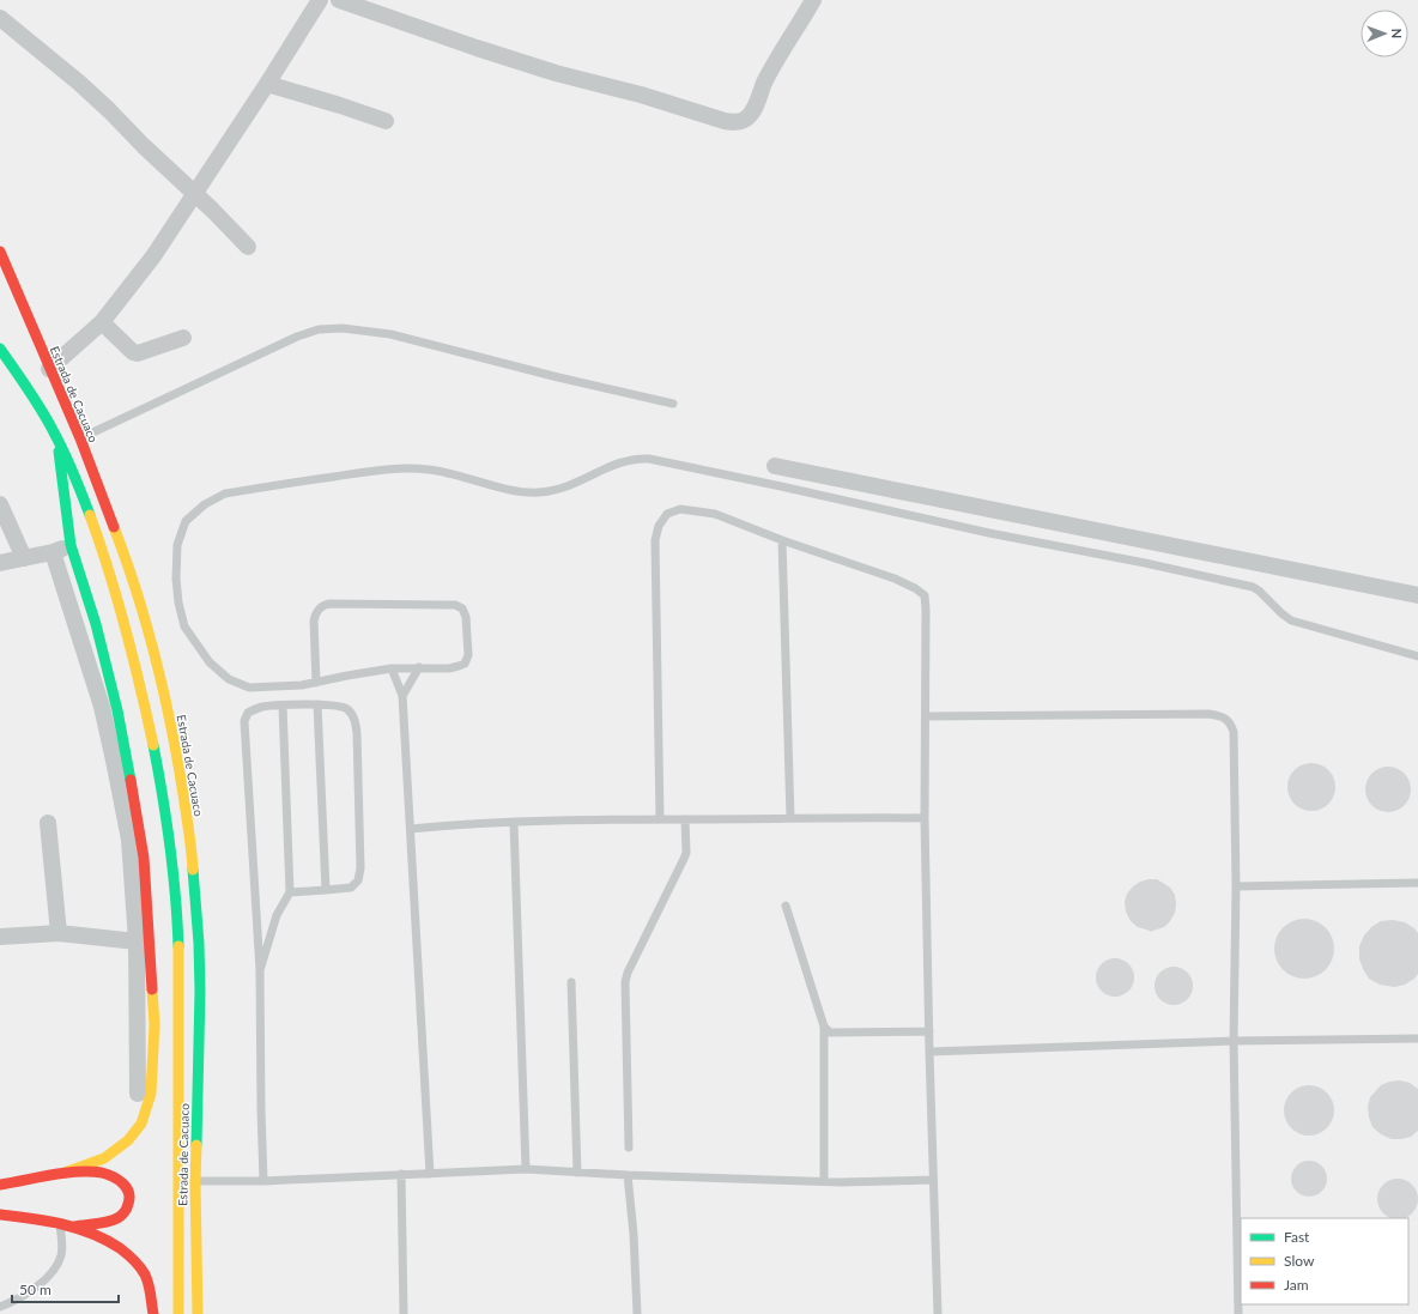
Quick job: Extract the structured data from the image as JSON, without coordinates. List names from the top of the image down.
{
  "streets": {
    "main road": ["Estrada de Cacuaco"]
  },
  "legend": ["Fast", "Slow", "Jam"],
  "scale_bar": "50 m",
  "north": "right"
}
